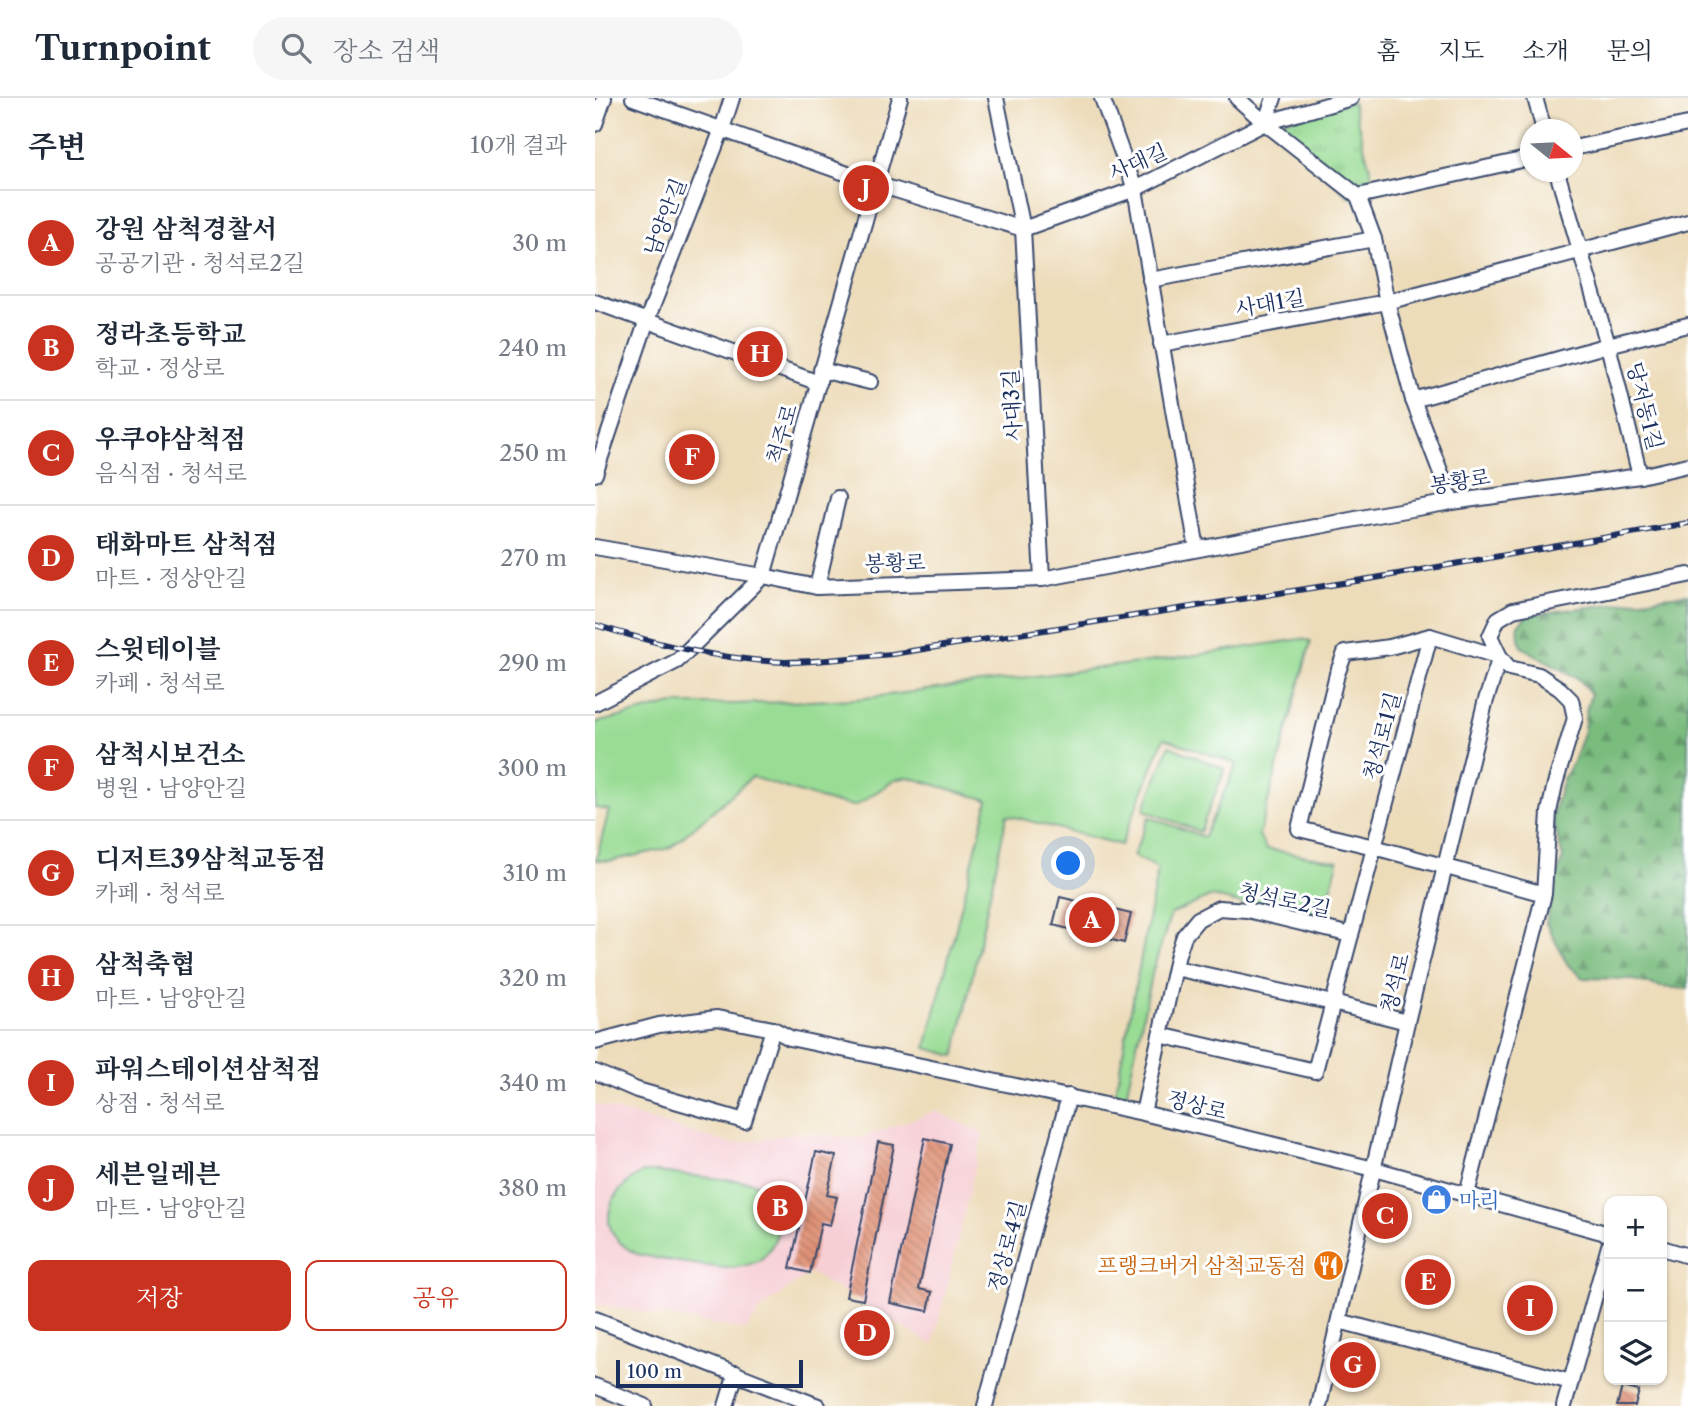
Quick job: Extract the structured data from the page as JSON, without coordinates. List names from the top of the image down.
{
  "streets": {
    "street": [
      "사대길",
      "남양안길",
      "사대1길",
      "사대3길",
      "당저동1길",
      "척주로",
      "봉황로",
      "청석로1길",
      "청석로2길",
      "청석로",
      "정상로",
      "정상로4길"
    ]
  },
  "crossings": [
    ["사대길", "사대3길"],
    ["사대1길", "당저동1길"],
    ["사대3길", "봉황로"],
    ["당저동1길", "봉황로"],
    ["척주로", "봉황로"],
    ["청석로1길", "청석로2길"],
    ["청석로2길", "정상로"],
    ["청석로", "정상로"],
    ["정상로", "정상로4길"]
  ],
  "places": {
    "shop": ["마리"],
    "restaurant": ["프랭크버거 삼척교동점"]
  },
  "scale_bar": "100 m",
  "north": "right",
  "page": {
    "header": "Turnpoint",
    "search": "장소 검색",
    "nav": [
      "홈",
      "지도",
      "소개",
      "문의"
    ],
    "heading": ["주변", "10개 결과"],
    "pins": [
      "J",
      "H",
      "F",
      "A",
      "B",
      "C",
      "E",
      "I",
      "D",
      "G"
    ],
    "list": [
      {
        "mark": "A",
        "name": "강원 삼척경찰서",
        "note": "공공기관 · 청석로2길",
        "value": "30 m"
      },
      {
        "mark": "B",
        "name": "정라초등학교",
        "note": "학교 · 정상로",
        "value": "240 m"
      },
      {
        "mark": "C",
        "name": "우쿠야삼척점",
        "note": "음식점 · 청석로",
        "value": "250 m"
      },
      {
        "mark": "D",
        "name": "태화마트 삼척점",
        "note": "마트 · 정상안길",
        "value": "270 m"
      },
      {
        "mark": "E",
        "name": "스윗테이블",
        "note": "카페 · 청석로",
        "value": "290 m"
      },
      {
        "mark": "F",
        "name": "삼척시보건소",
        "note": "병원 · 남양안길",
        "value": "300 m"
      },
      {
        "mark": "G",
        "name": "디저트39삼척교동점",
        "note": "카페 · 청석로",
        "value": "310 m"
      },
      {
        "mark": "H",
        "name": "삼척축협",
        "note": "마트 · 남양안길",
        "value": "320 m"
      },
      {
        "mark": "I",
        "name": "파워스테이션삼척점",
        "note": "상점 · 청석로",
        "value": "340 m"
      },
      {
        "mark": "J",
        "name": "세븐일레븐",
        "note": "마트 · 남양안길",
        "value": "380 m"
      }
    ],
    "map_buttons": ["+", "−"],
    "buttons": ["저장", "공유"],
    "scale": "100 m"
  }
}
